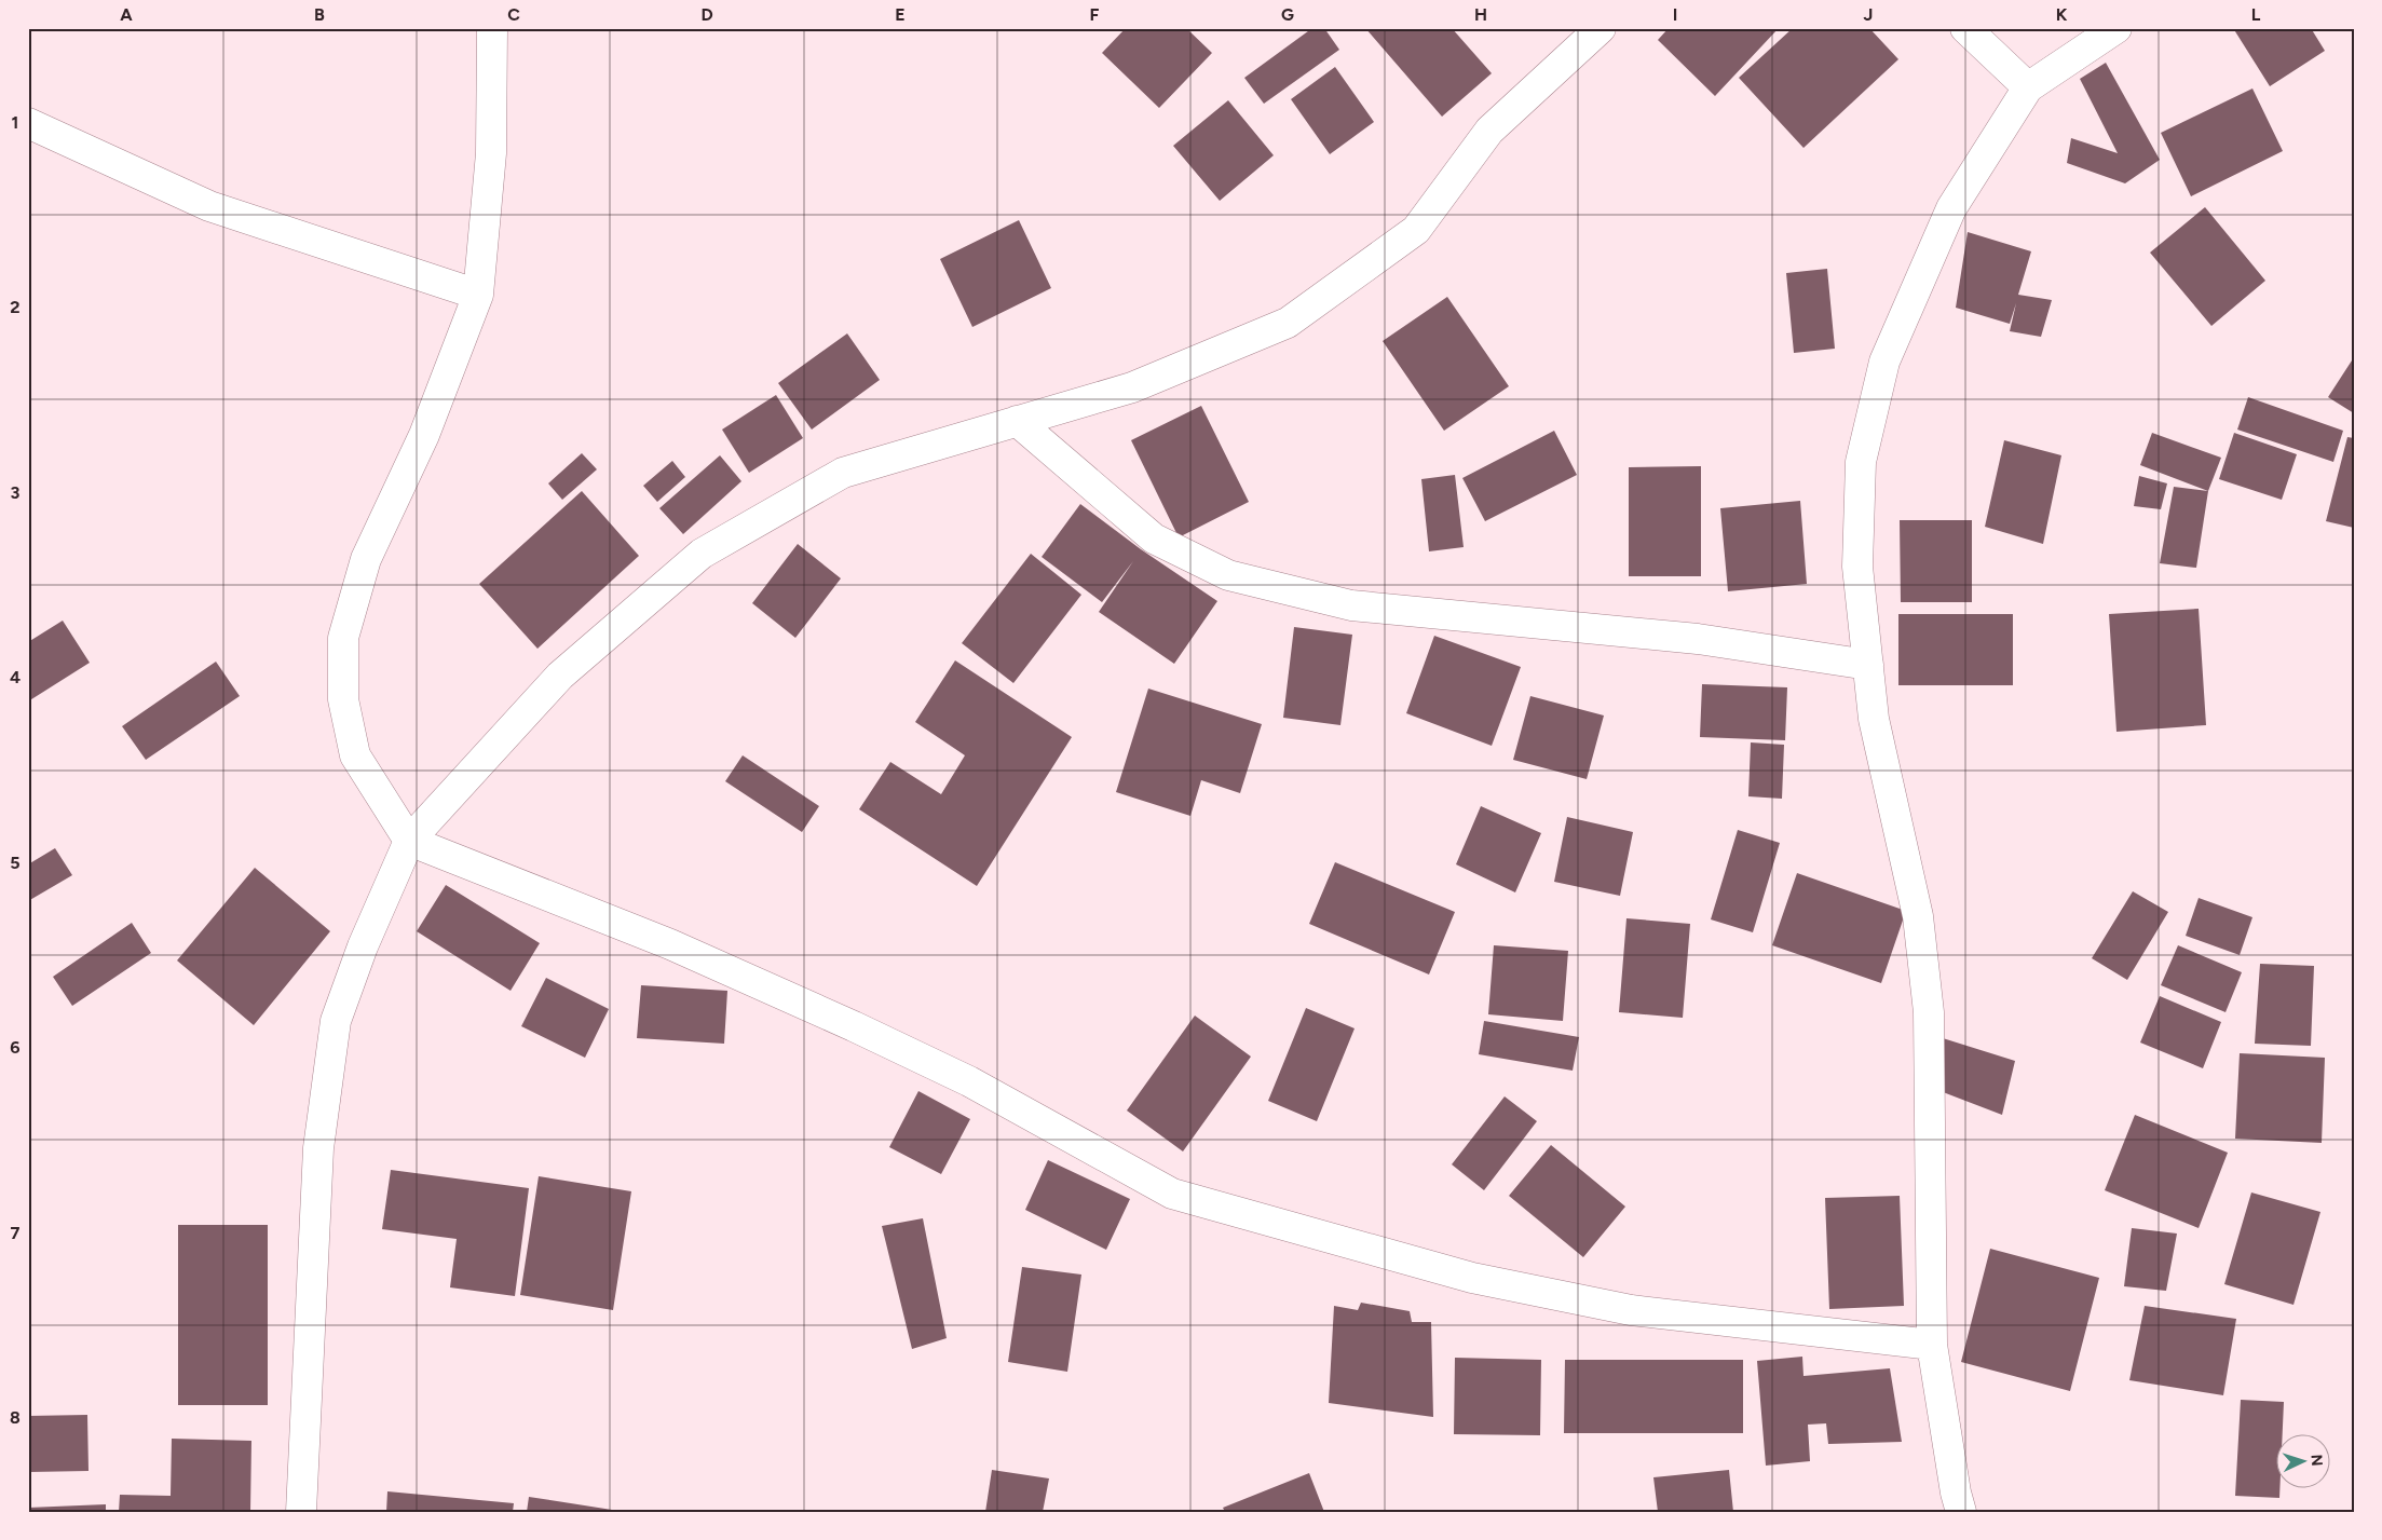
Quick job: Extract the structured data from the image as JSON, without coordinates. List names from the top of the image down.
{
  "north": "right",
  "grid": {
    "columns": [
      "A",
      "B",
      "C",
      "D",
      "E",
      "F",
      "G",
      "H",
      "I",
      "J",
      "K",
      "L"
    ],
    "rows": [
      "1",
      "2",
      "3",
      "4",
      "5",
      "6",
      "7",
      "8"
    ]
  }
}
